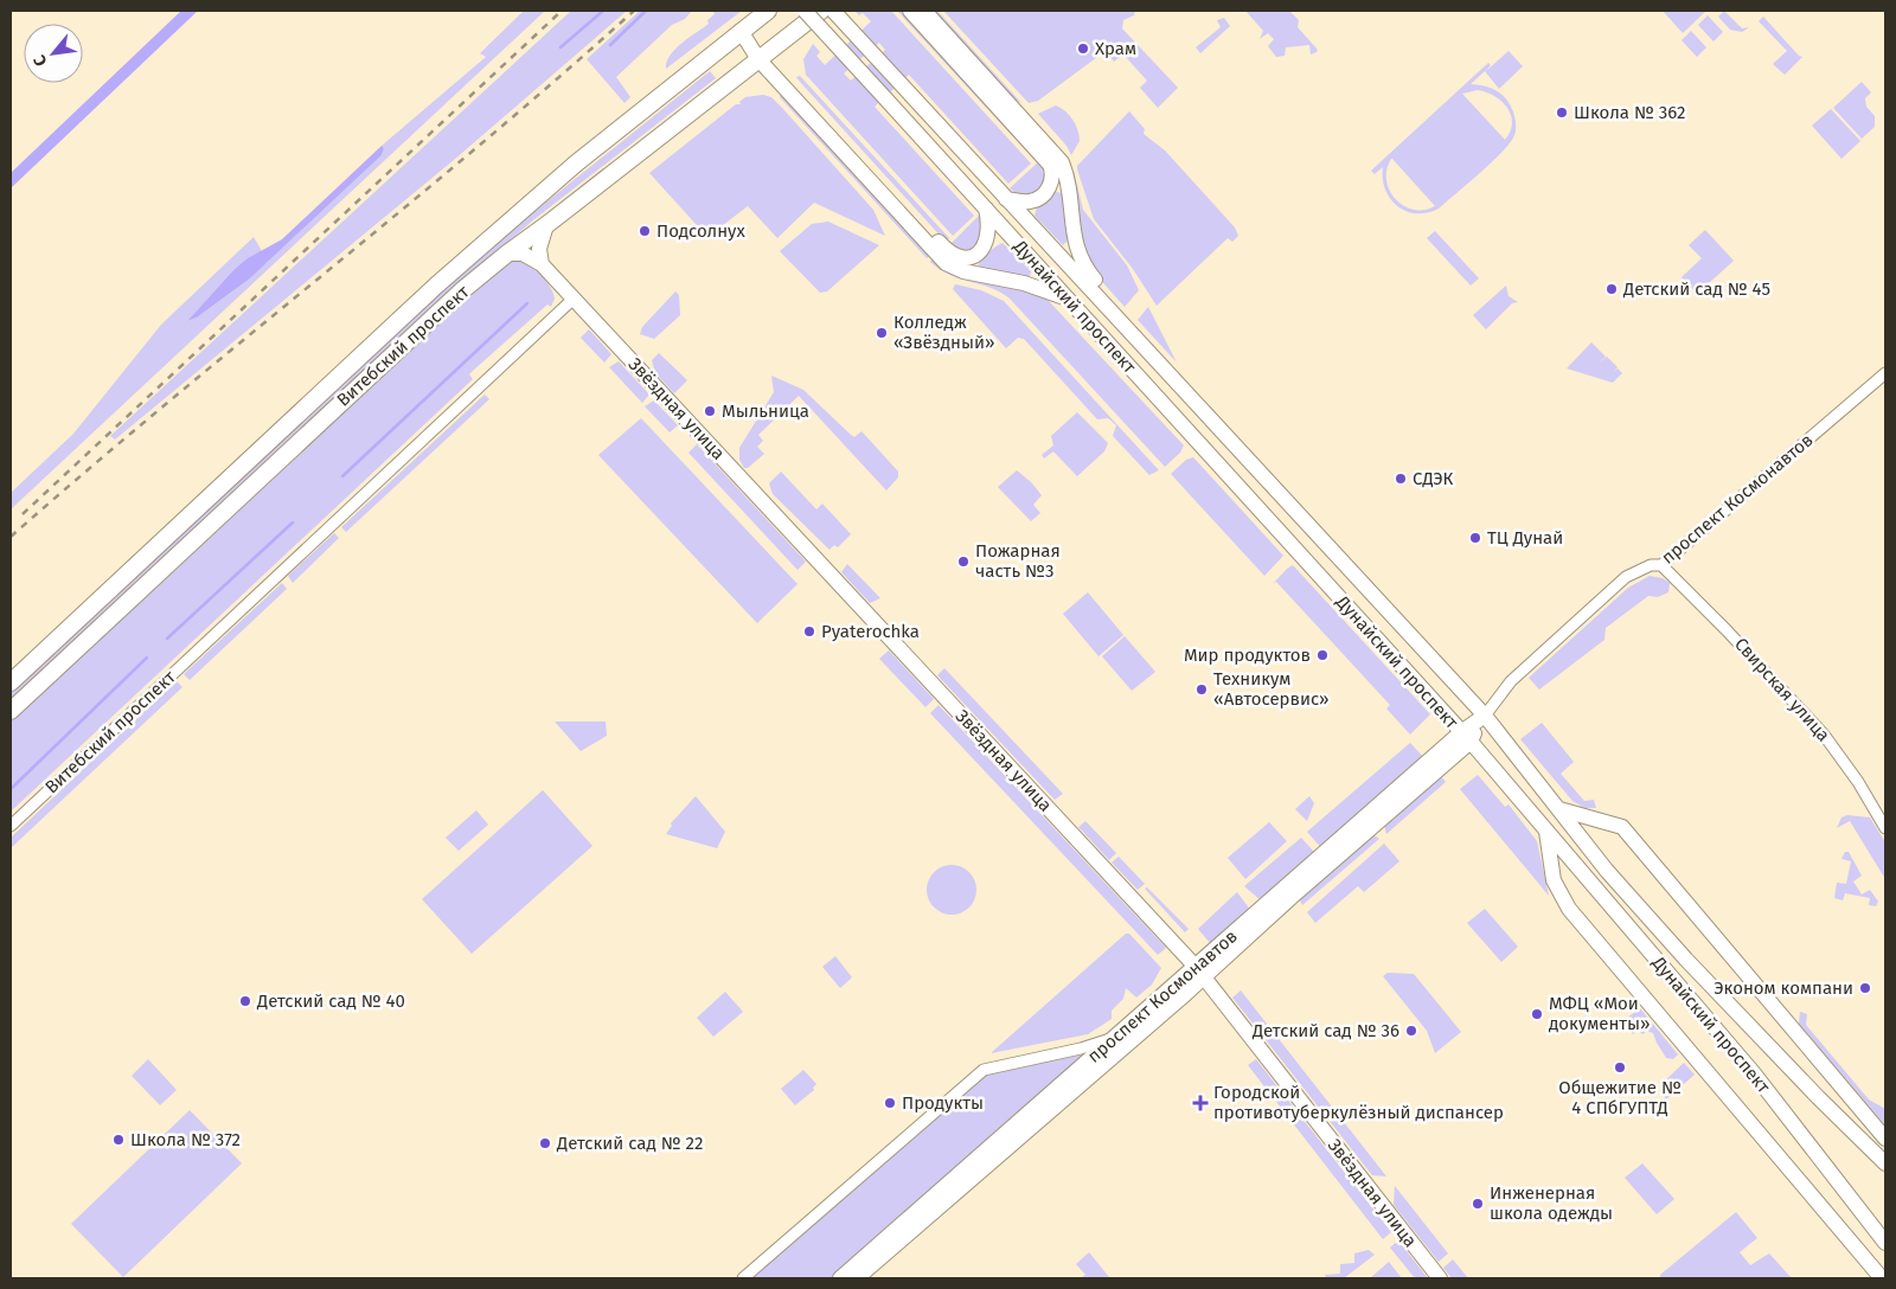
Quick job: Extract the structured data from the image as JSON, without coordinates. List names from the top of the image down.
{
  "streets": {
    "main road": [
      "Дунайский проспект",
      "Витебский проспект",
      "Звёздная улица",
      "проспект Космонавтов"
    ],
    "street": ["Свирская улица"]
  },
  "crossings": [
    ["Дунайский проспект", "проспект Космонавтов"],
    ["Витебский проспект", "Звёздная улица"],
    ["Звёздная улица", "проспект Космонавтов"],
    ["проспект Космонавтов", "Свирская улица"]
  ],
  "places": {
    "other": [
      "Храм",
      "Школа № 362",
      "Подсолнух",
      "Детский сад № 45",
      "Колледж «Звёздный»",
      "Мыльница",
      "СДЭК",
      "ТЦ Дунай",
      "Пожарная часть №3",
      "Pyaterochka",
      "Мир продуктов",
      "Техникум «Автосервис»",
      "Эконом компани",
      "Детский сад № 40",
      "МФЦ «Мои документы»",
      "Детский сад № 36",
      "Общежитие № 4 СПбГУПТД",
      "Продукты",
      "Школа № 372",
      "Детский сад № 22",
      "Инженерная школа одежды"
    ],
    "health": ["Городской противотуберкулёзный диспансер"]
  },
  "north": "bottom left"
}
